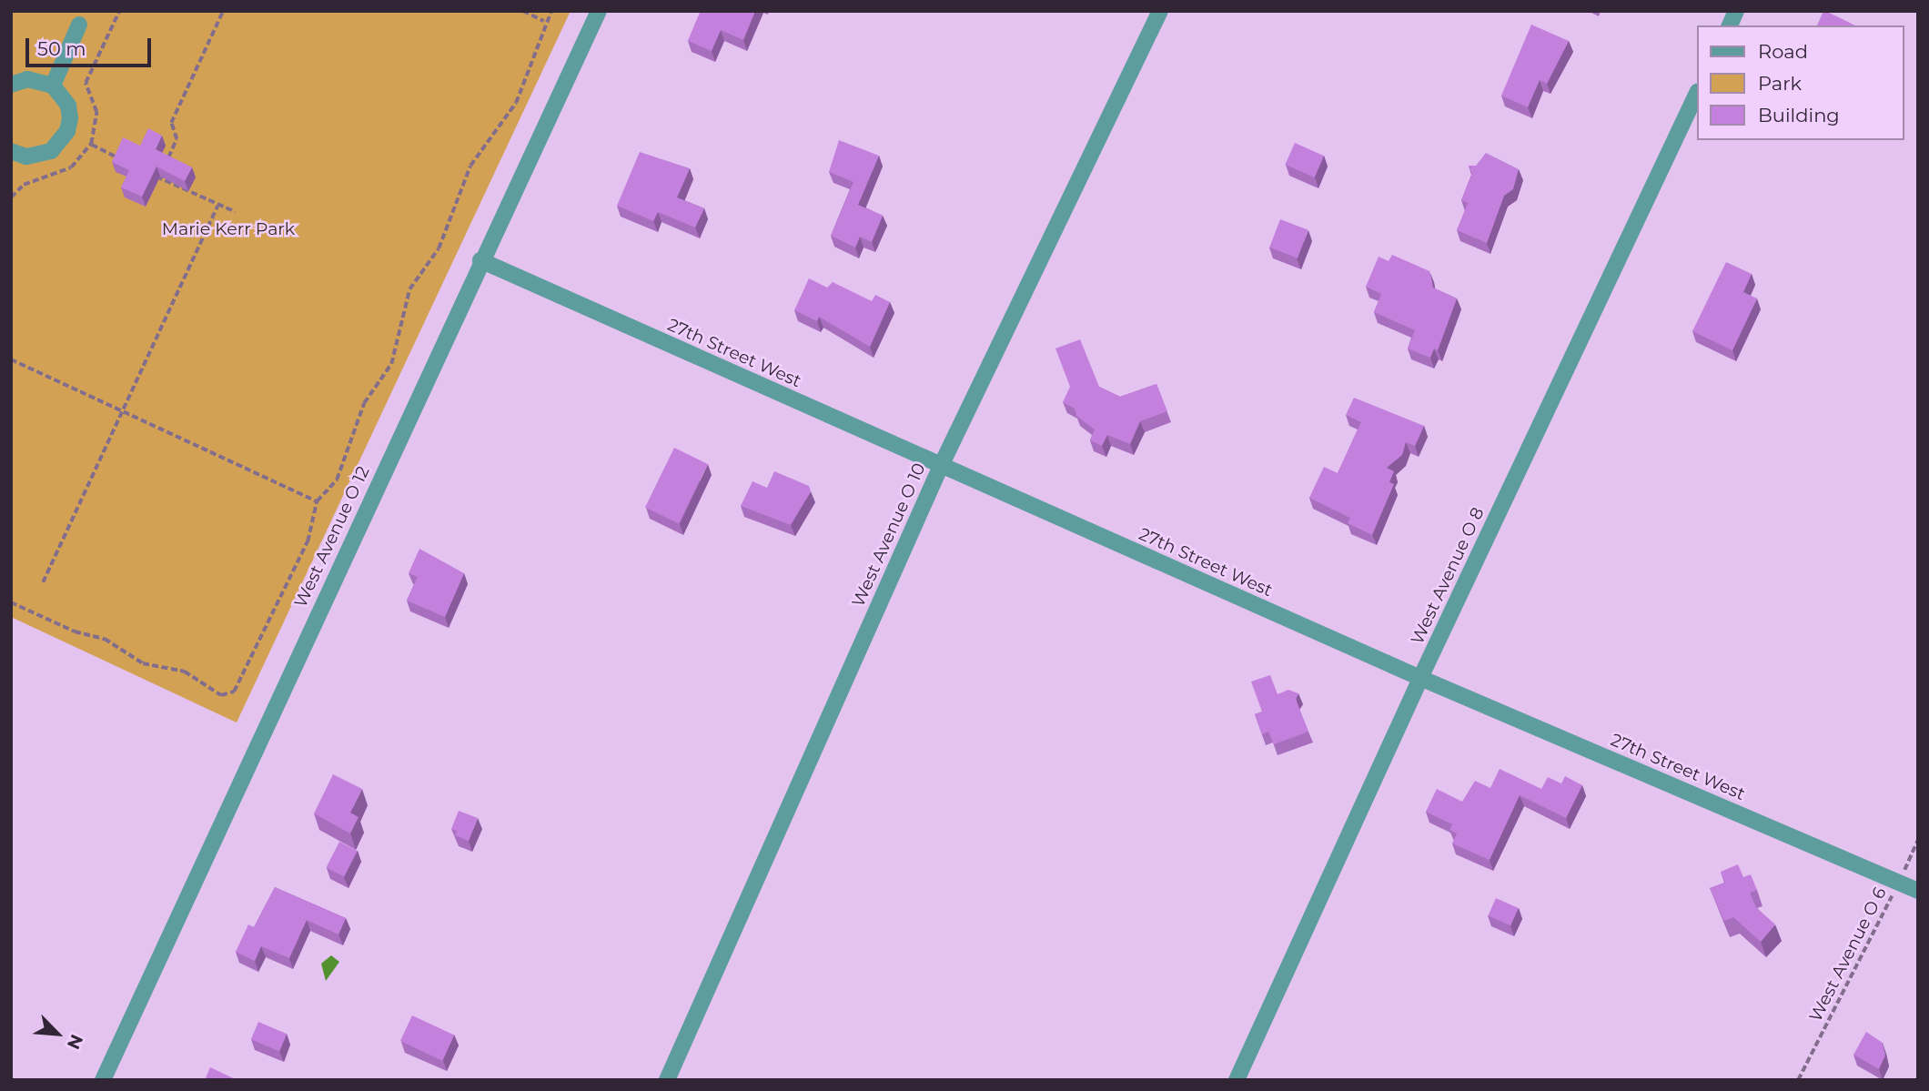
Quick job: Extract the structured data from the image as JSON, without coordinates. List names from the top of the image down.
{
  "streets": {
    "street": [
      "27th Street West",
      "West Avenue O 10",
      "West Avenue O 12",
      "West Avenue O 8"
    ],
    "path": ["West Avenue O 6"]
  },
  "crossings": [
    ["27th Street West", "West Avenue O 10"],
    ["27th Street West", "West Avenue O 12"],
    ["27th Street West", "West Avenue O 8"],
    ["27th Street West", "West Avenue O 6"]
  ],
  "parks": ["Marie Kerr Park"],
  "legend": ["Road", "Park", "Building"],
  "scale_bar": "50 m",
  "north": "bottom right"
}
